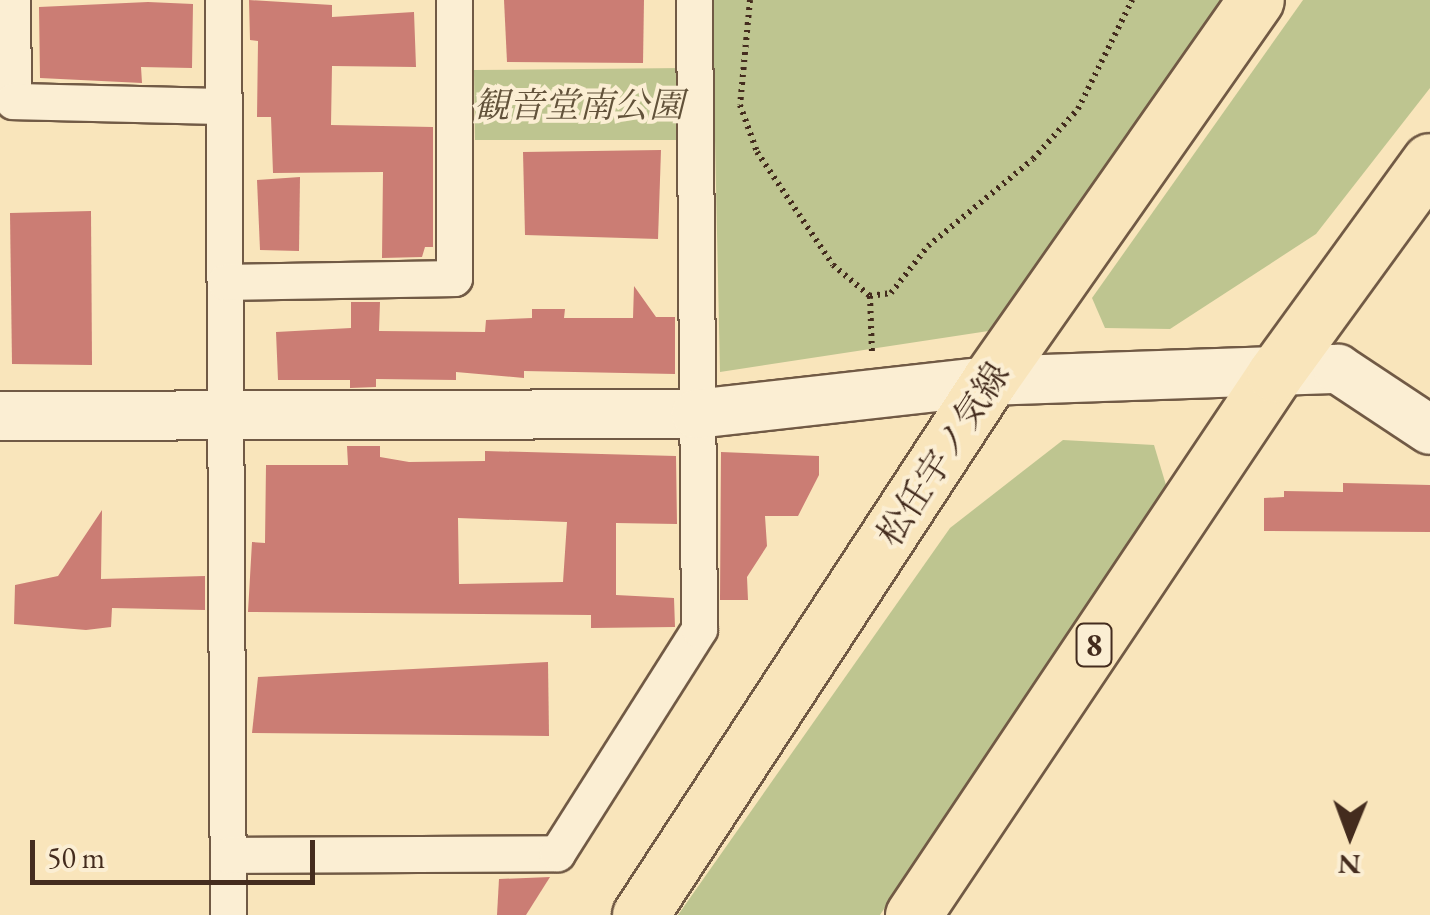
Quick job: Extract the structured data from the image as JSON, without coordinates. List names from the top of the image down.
{
  "streets": {
    "main road": ["松任宇ノ気線", "8"]
  },
  "parks": ["観音堂南公園"],
  "scale_bar": "50 m",
  "north": "bottom"
}
